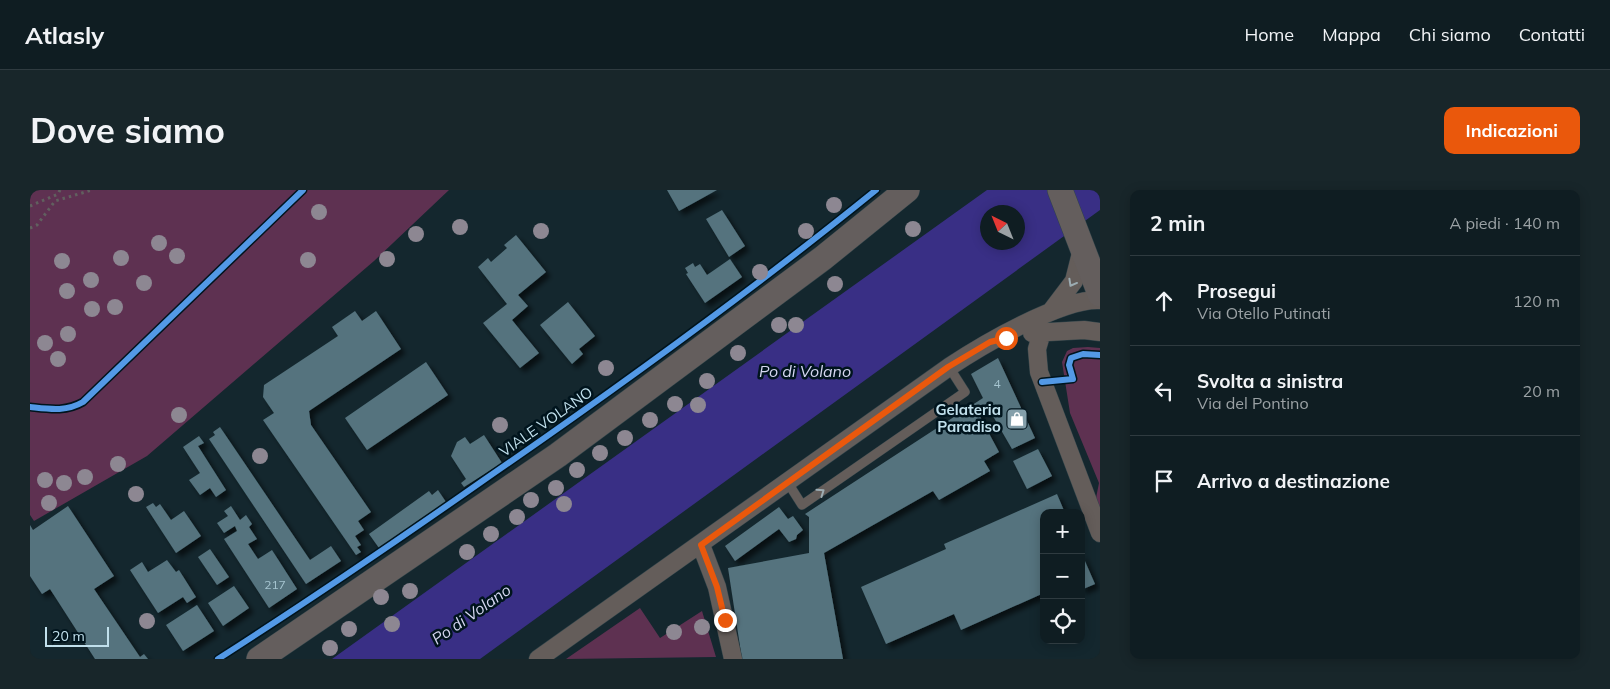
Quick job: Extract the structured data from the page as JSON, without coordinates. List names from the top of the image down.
{
  "streets": {
    "cycle path": ["VIALE VOLANO"]
  },
  "water": ["Po di Volano"],
  "places": {
    "shop": ["Gelateria Paradiso"]
  },
  "house_numbers": ["4", "217"],
  "scale_bar": "20 m",
  "north": "top left",
  "page": {
    "header": "Atlasly",
    "nav": [
      "Home",
      "Mappa",
      "Chi siamo",
      "Contatti"
    ],
    "buttons": "Indicazioni",
    "title": "Dove siamo",
    "heading": ["2 min", "A piedi · 140 m"],
    "list": [
      ["Prosegui", "Via Otello Putinati", "120 m"],
      ["Svolta a sinistra", "Via del Pontino", "20 m"],
      "Arrivo a destinazione"
    ],
    "map_buttons": ["+", "−"],
    "scale": "20 m"
  }
}
